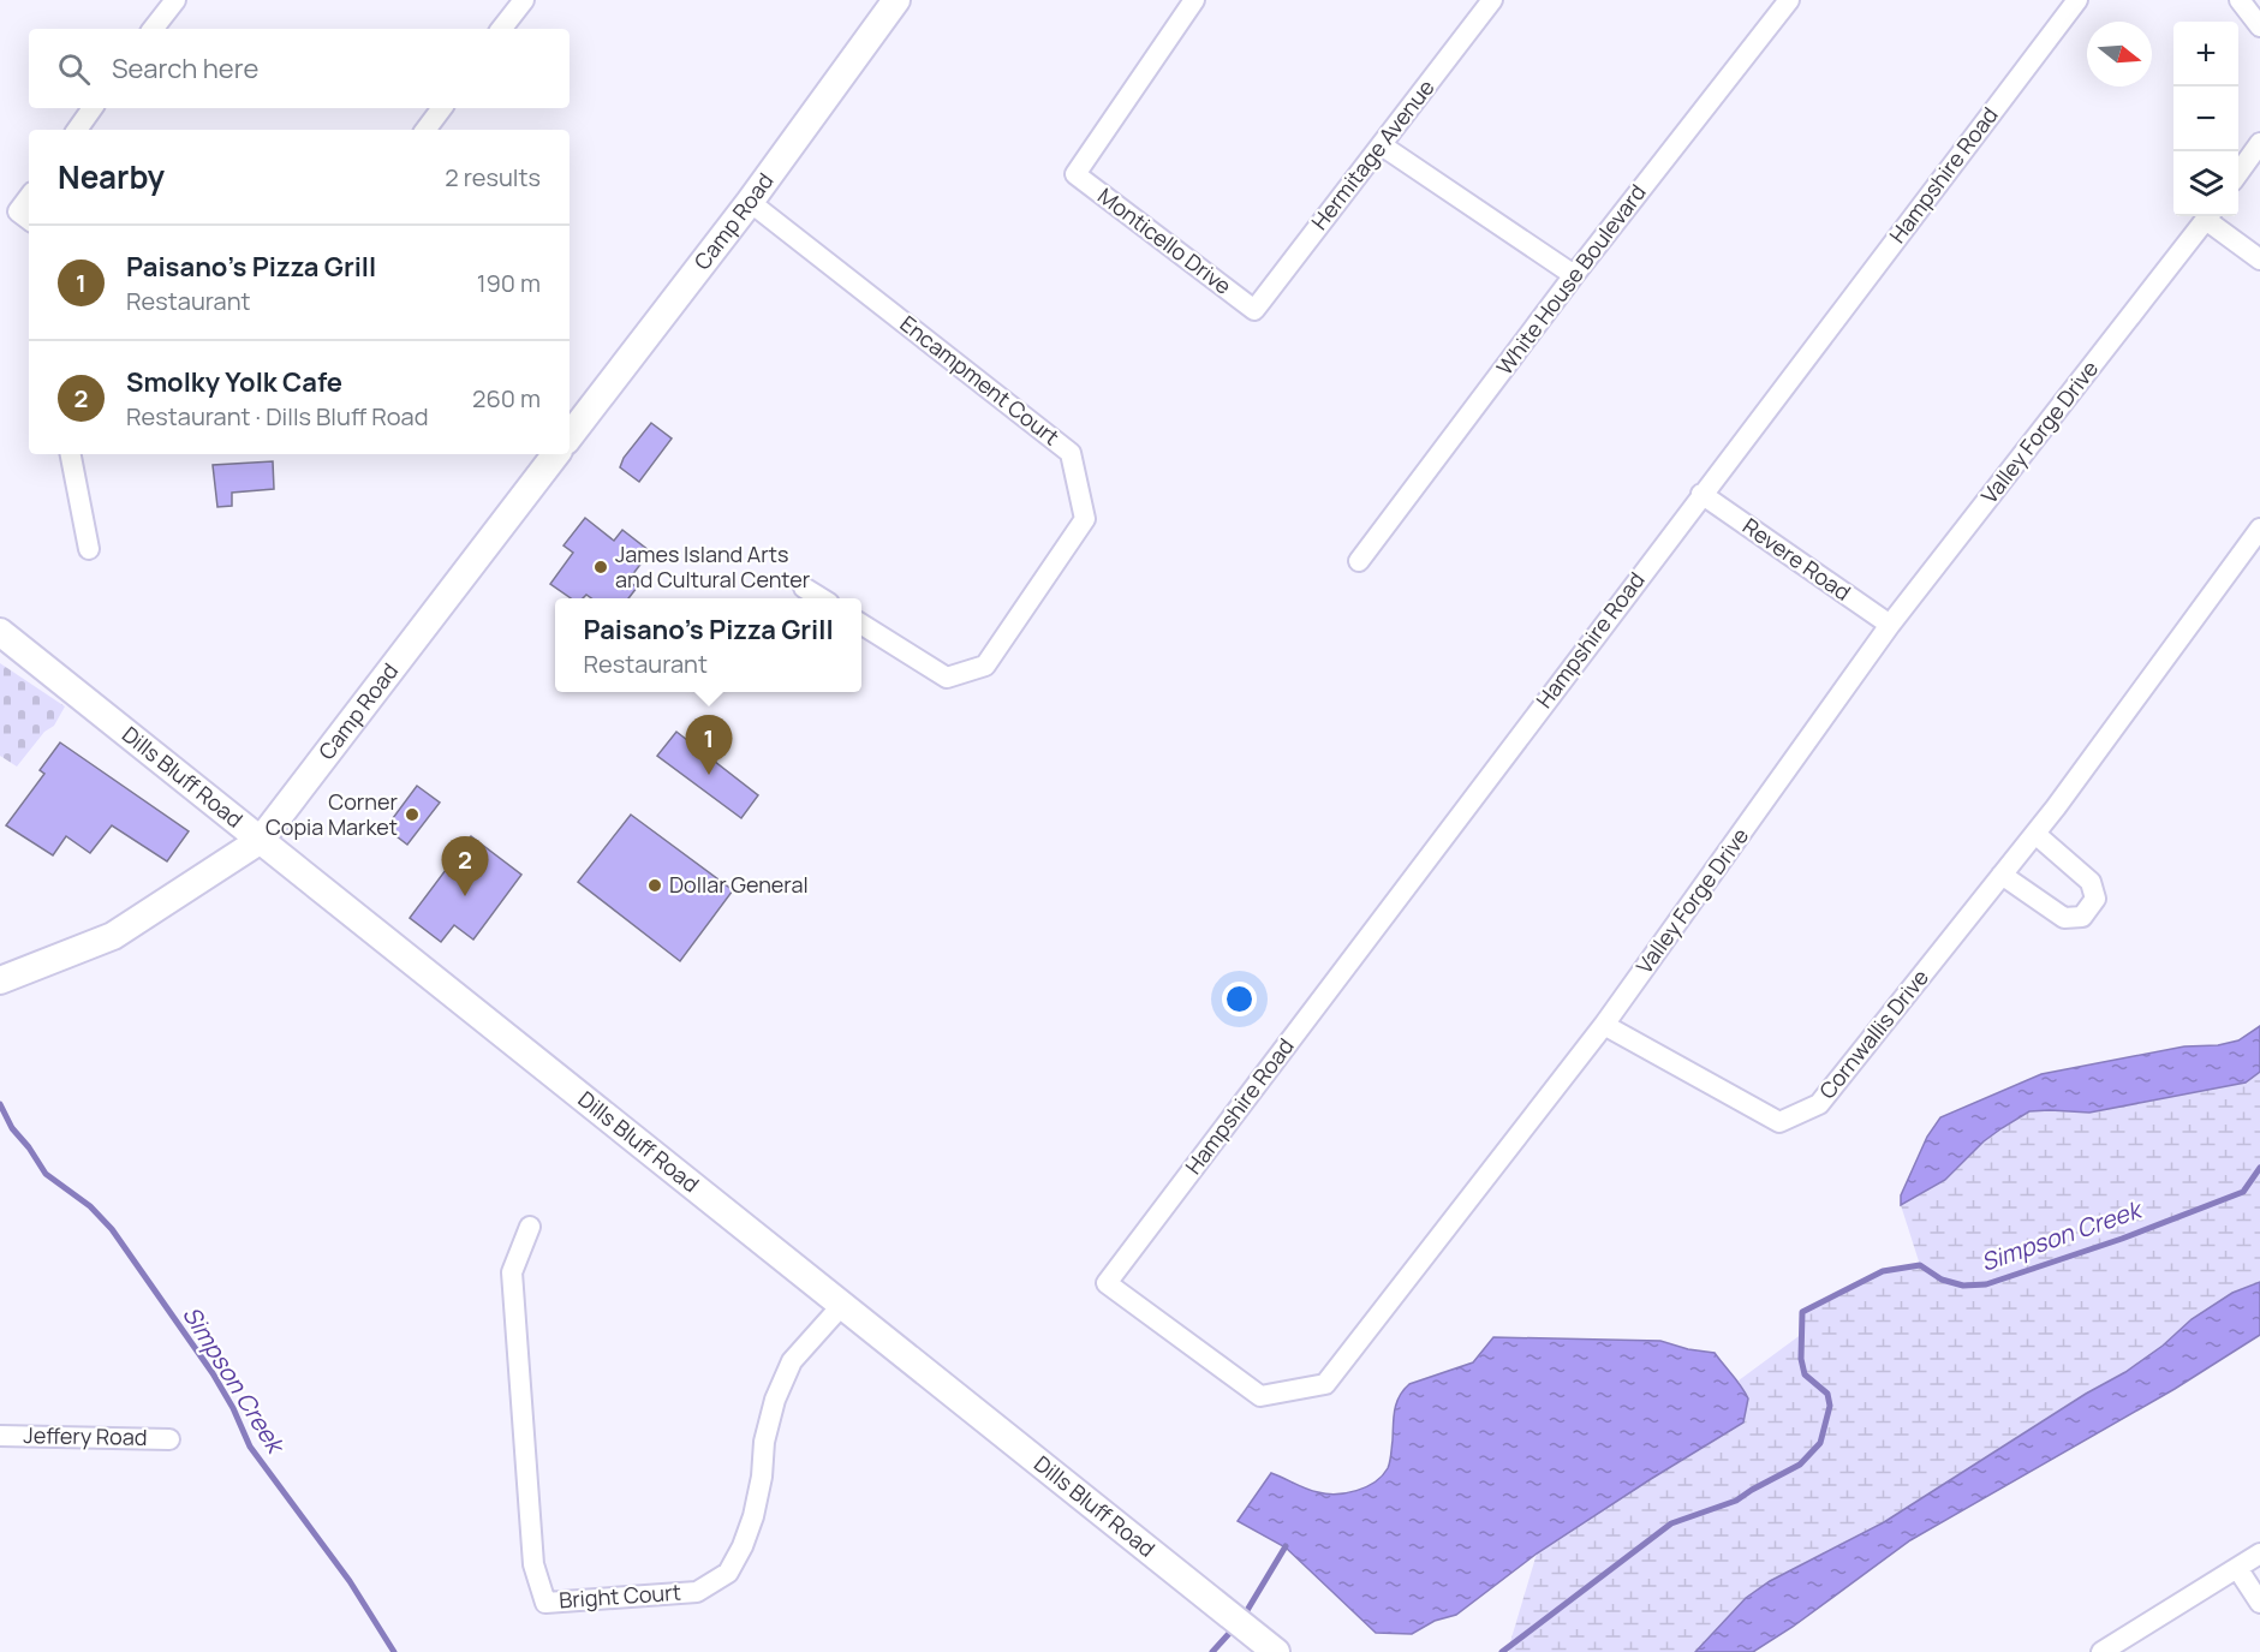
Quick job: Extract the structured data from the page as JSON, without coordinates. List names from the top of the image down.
{
  "streets": {
    "street": [
      "Hermitage Avenue",
      "Hampshire Road",
      "Camp Road",
      "Monticello Drive",
      "White House Boulevard",
      "Encampment Court",
      "Valley Forge Drive",
      "Revere Road",
      "Dills Bluff Road",
      "Cornwallis Drive",
      "Jeffery Road",
      "Bright Court"
    ]
  },
  "crossings": [
    ["Hermitage Avenue", "Monticello Drive"],
    ["Hampshire Road", "Valley Forge Drive"],
    ["Hampshire Road", "Revere Road"],
    ["Camp Road", "Encampment Court"],
    ["Camp Road", "Dills Bluff Road"],
    ["Valley Forge Drive", "Revere Road"],
    ["Valley Forge Drive", "Cornwallis Drive"],
    ["Dills Bluff Road", "Bright Court"]
  ],
  "water": ["Simpson Creek"],
  "places": ["James Island Arts and Cultural Center", "Corner Copia Market", "Dollar General"],
  "north": "right",
  "page": {
    "map_buttons": ["+", "−"],
    "search": "Search here",
    "heading": ["Nearby", "2 results"],
    "list": [
      {
        "mark": "1",
        "name": "Paisano's Pizza Grill",
        "note": "Restaurant",
        "value": "190 m"
      },
      {
        "mark": "2",
        "name": "Smolky Yolk Cafe",
        "note": "Restaurant · Dills Bluff Road",
        "value": "260 m"
      }
    ],
    "popup": ["Paisano's Pizza Grill", "Restaurant"],
    "pins": ["1", "2"]
  }
}
